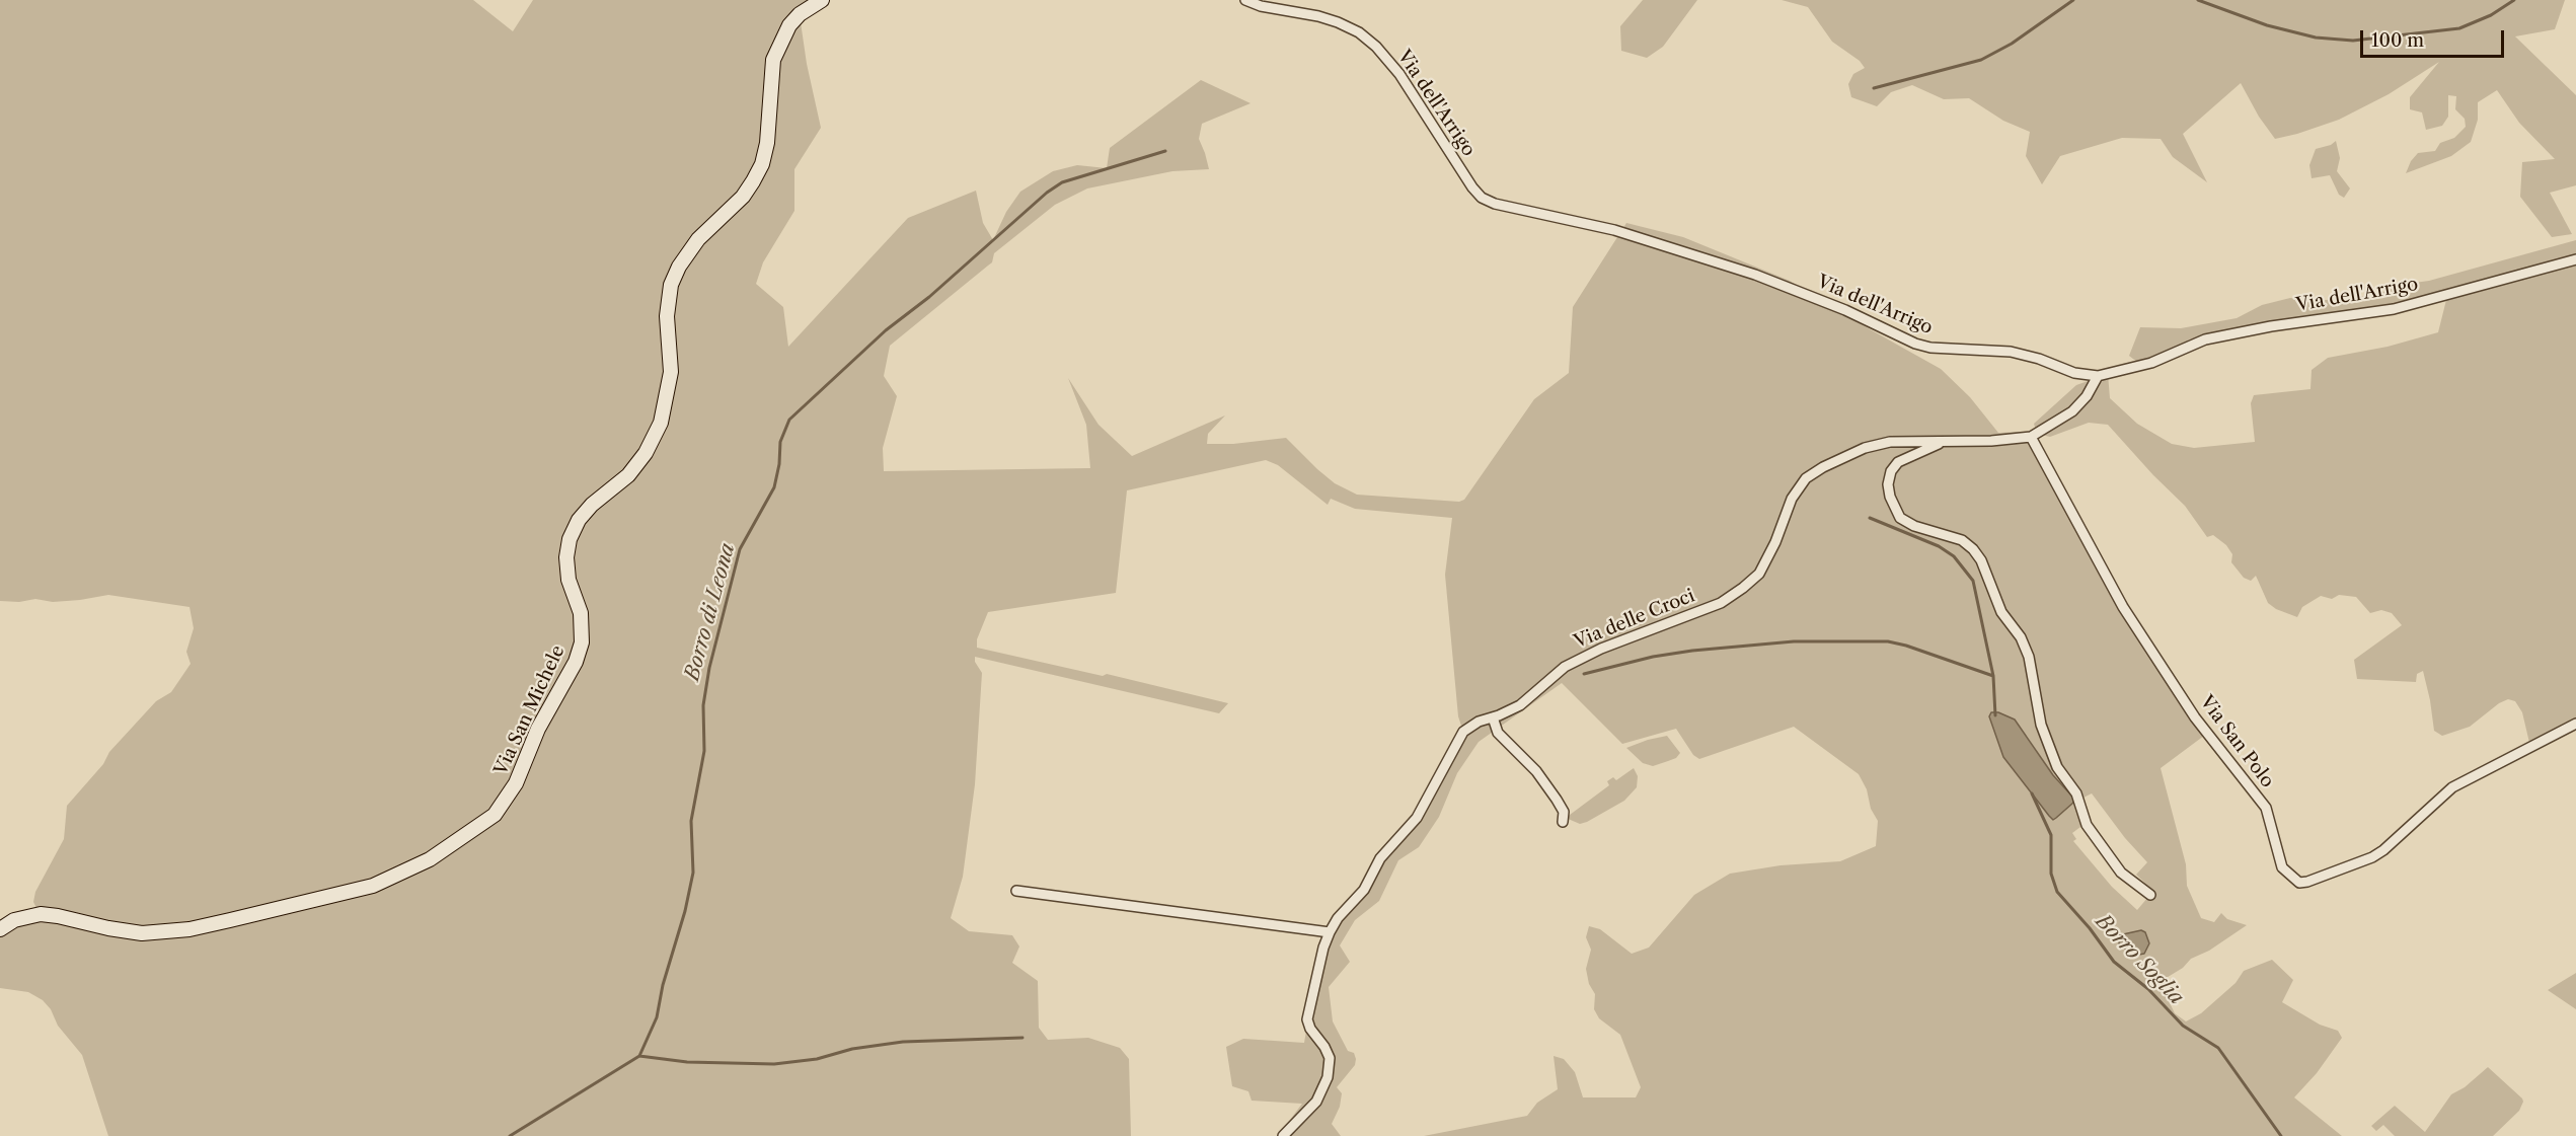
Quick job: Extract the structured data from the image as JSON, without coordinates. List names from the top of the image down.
{
  "streets": {
    "main road": ["Via San Michele"],
    "street": ["Via dell'Arrigo", "Via delle Croci", "Via San Polo"]
  },
  "crossings": [
    ["Via dell'Arrigo", "Via delle Croci"],
    ["Via delle Croci", "Via San Polo"]
  ],
  "water": ["Borro di Leona", "Borro Soglia"],
  "scale_bar": "100 m"
}
